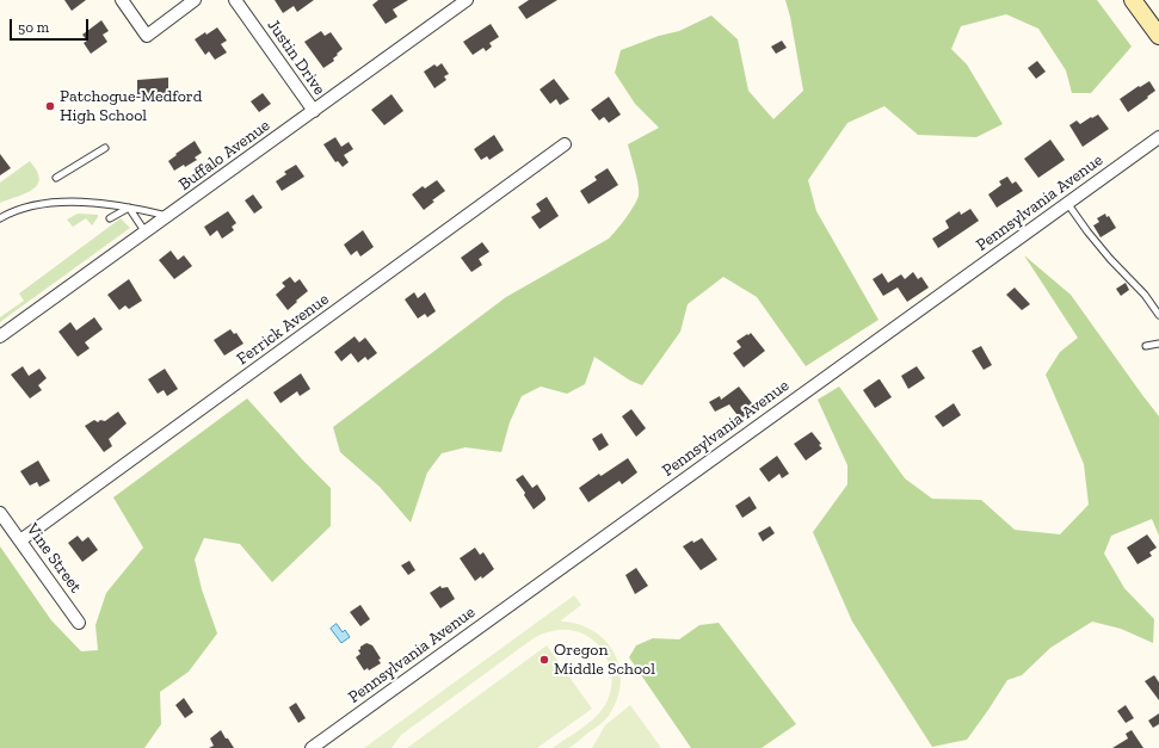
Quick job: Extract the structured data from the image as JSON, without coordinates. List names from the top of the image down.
{
  "streets": {
    "street": [
      "Justin Drive",
      "Buffalo Avenue",
      "Pennsylvania Avenue",
      "Ferrick Avenue",
      "Vine Street"
    ]
  },
  "crossings": [
    ["Justin Drive", "Buffalo Avenue"],
    ["Ferrick Avenue", "Vine Street"]
  ],
  "places": ["Patchogue-Medford High School", "Oregon Middle School"],
  "scale_bar": "50 m"
}
